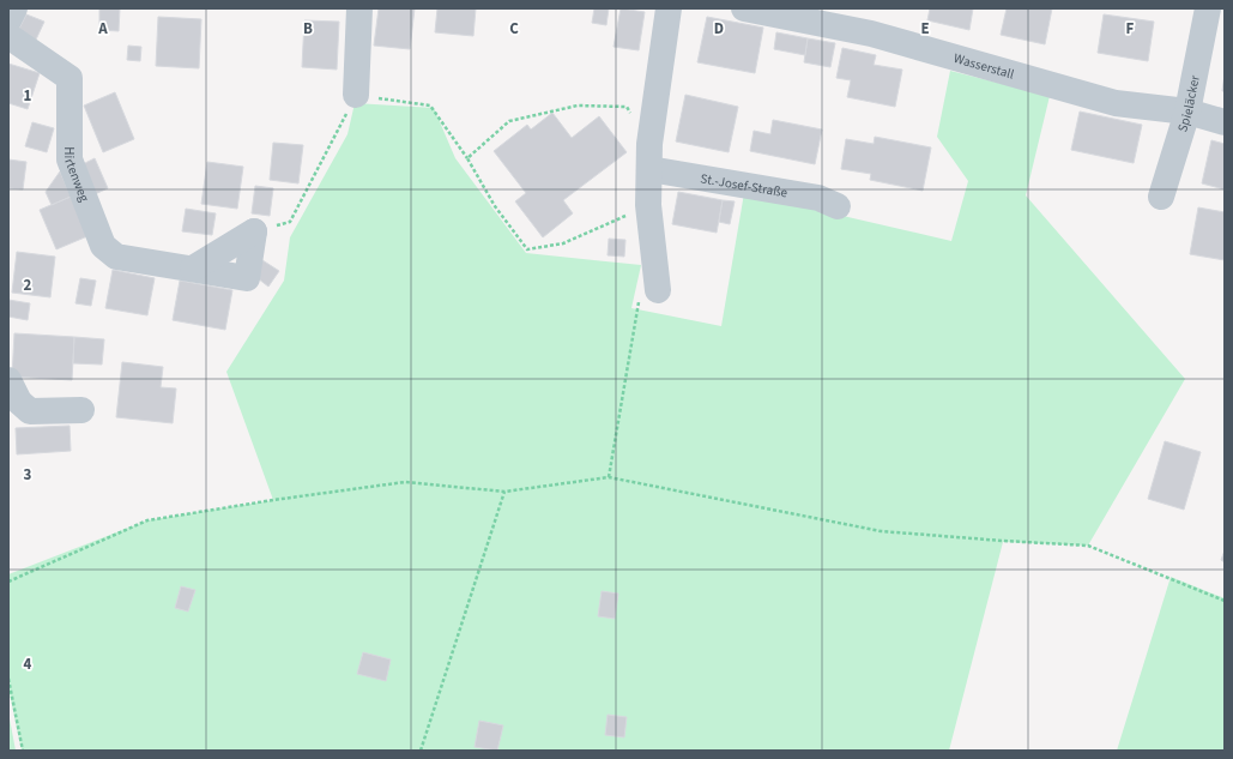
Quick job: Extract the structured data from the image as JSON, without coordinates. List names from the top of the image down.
{
  "streets": {
    "street": [
      "Wasserstall",
      "Spieläcker",
      "Hirtenweg",
      "St.-Josef-Straße"
    ]
  },
  "crossings": [
    ["Wasserstall", "Spieläcker"]
  ],
  "grid": {
    "columns": [
      "A",
      "B",
      "C",
      "D",
      "E",
      "F"
    ],
    "rows": [
      "1",
      "2",
      "3",
      "4"
    ]
  }
}
